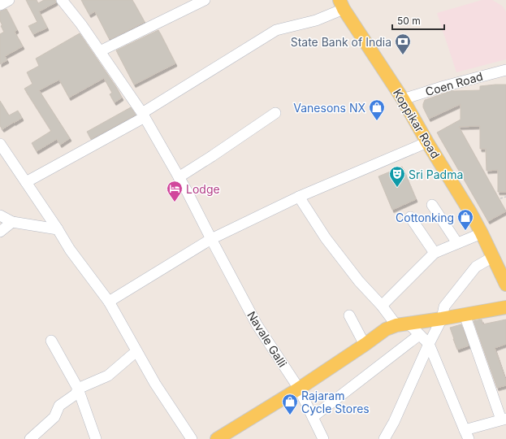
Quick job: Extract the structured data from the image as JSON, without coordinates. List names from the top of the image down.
{
  "streets": {
    "main road": ["Koppikar Road"],
    "street": ["Coen Road", "Navale Galli"]
  },
  "crossings": [
    ["Coen Road", "Koppikar Road"]
  ],
  "places": {
    "bank": ["State Bank of India"],
    "shop": ["Vanesons NX", "Cottonking", "Rajaram Cycle Stores"],
    "theatre": ["Sri Padma"],
    "hotel": ["Lodge"]
  },
  "scale_bar": "50 m"
}
